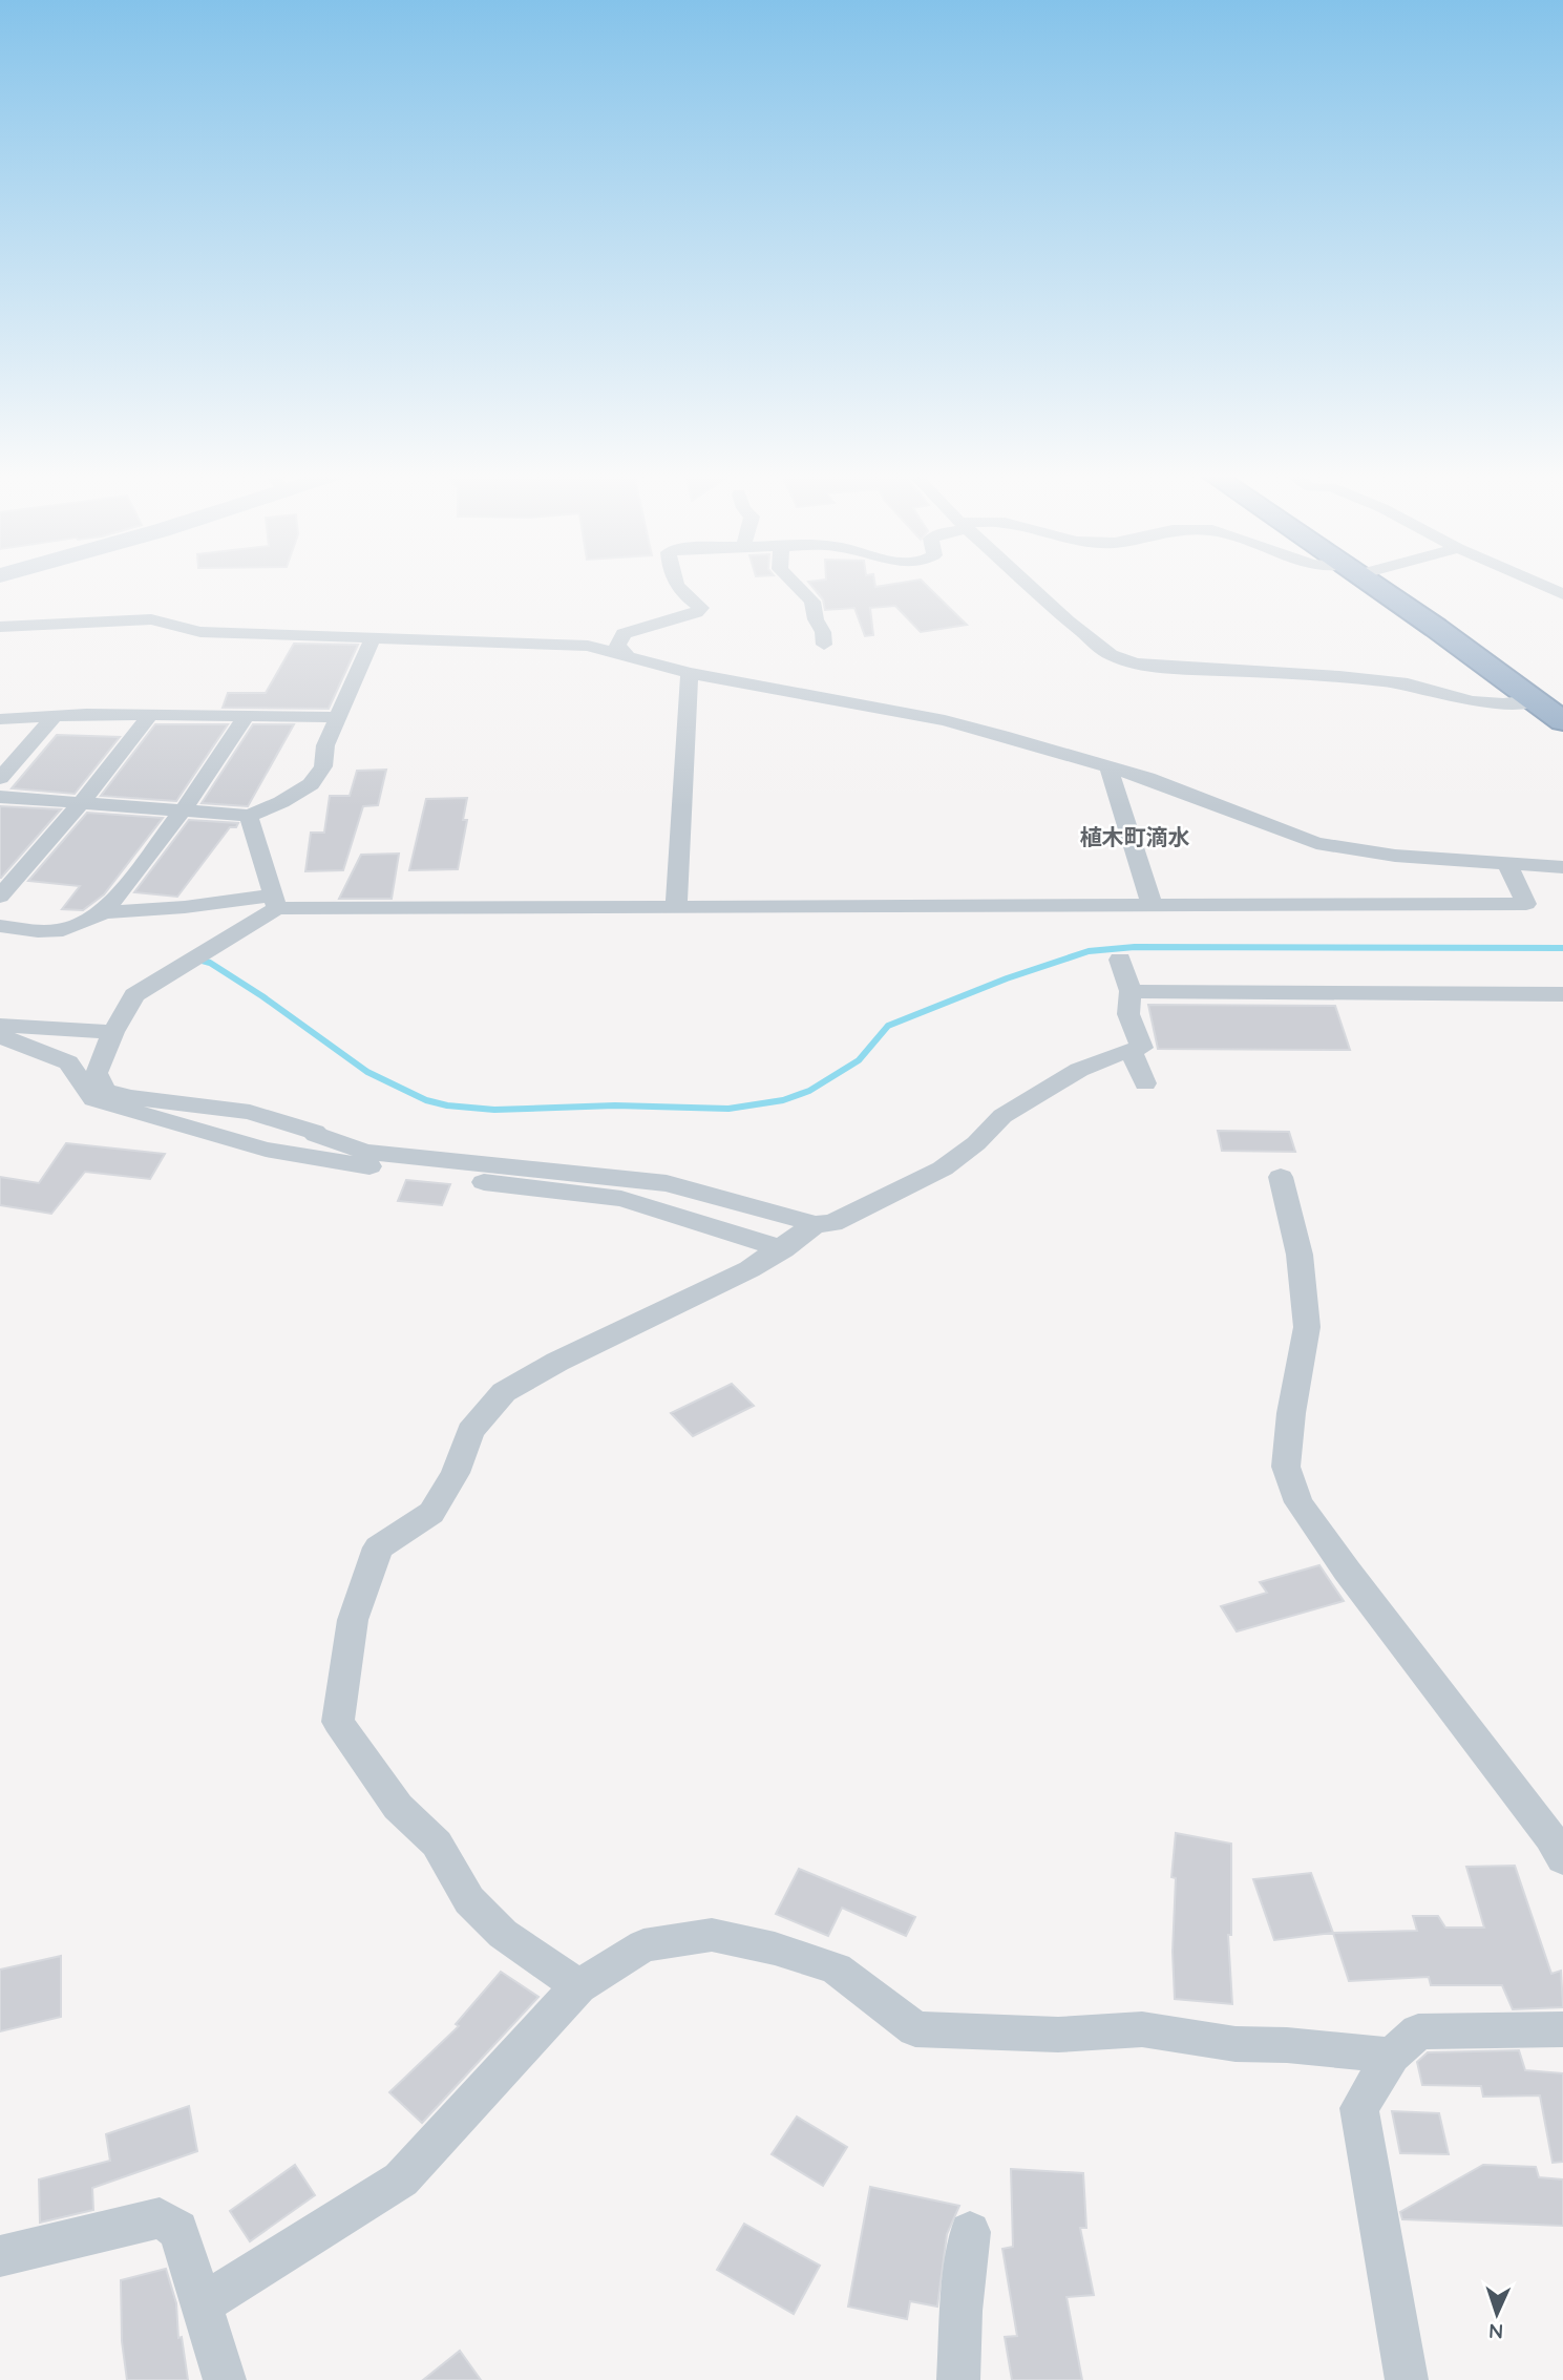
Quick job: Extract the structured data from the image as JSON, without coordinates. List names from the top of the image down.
{
  "districts": ["植木町滴水"],
  "north": "bottom"
}
